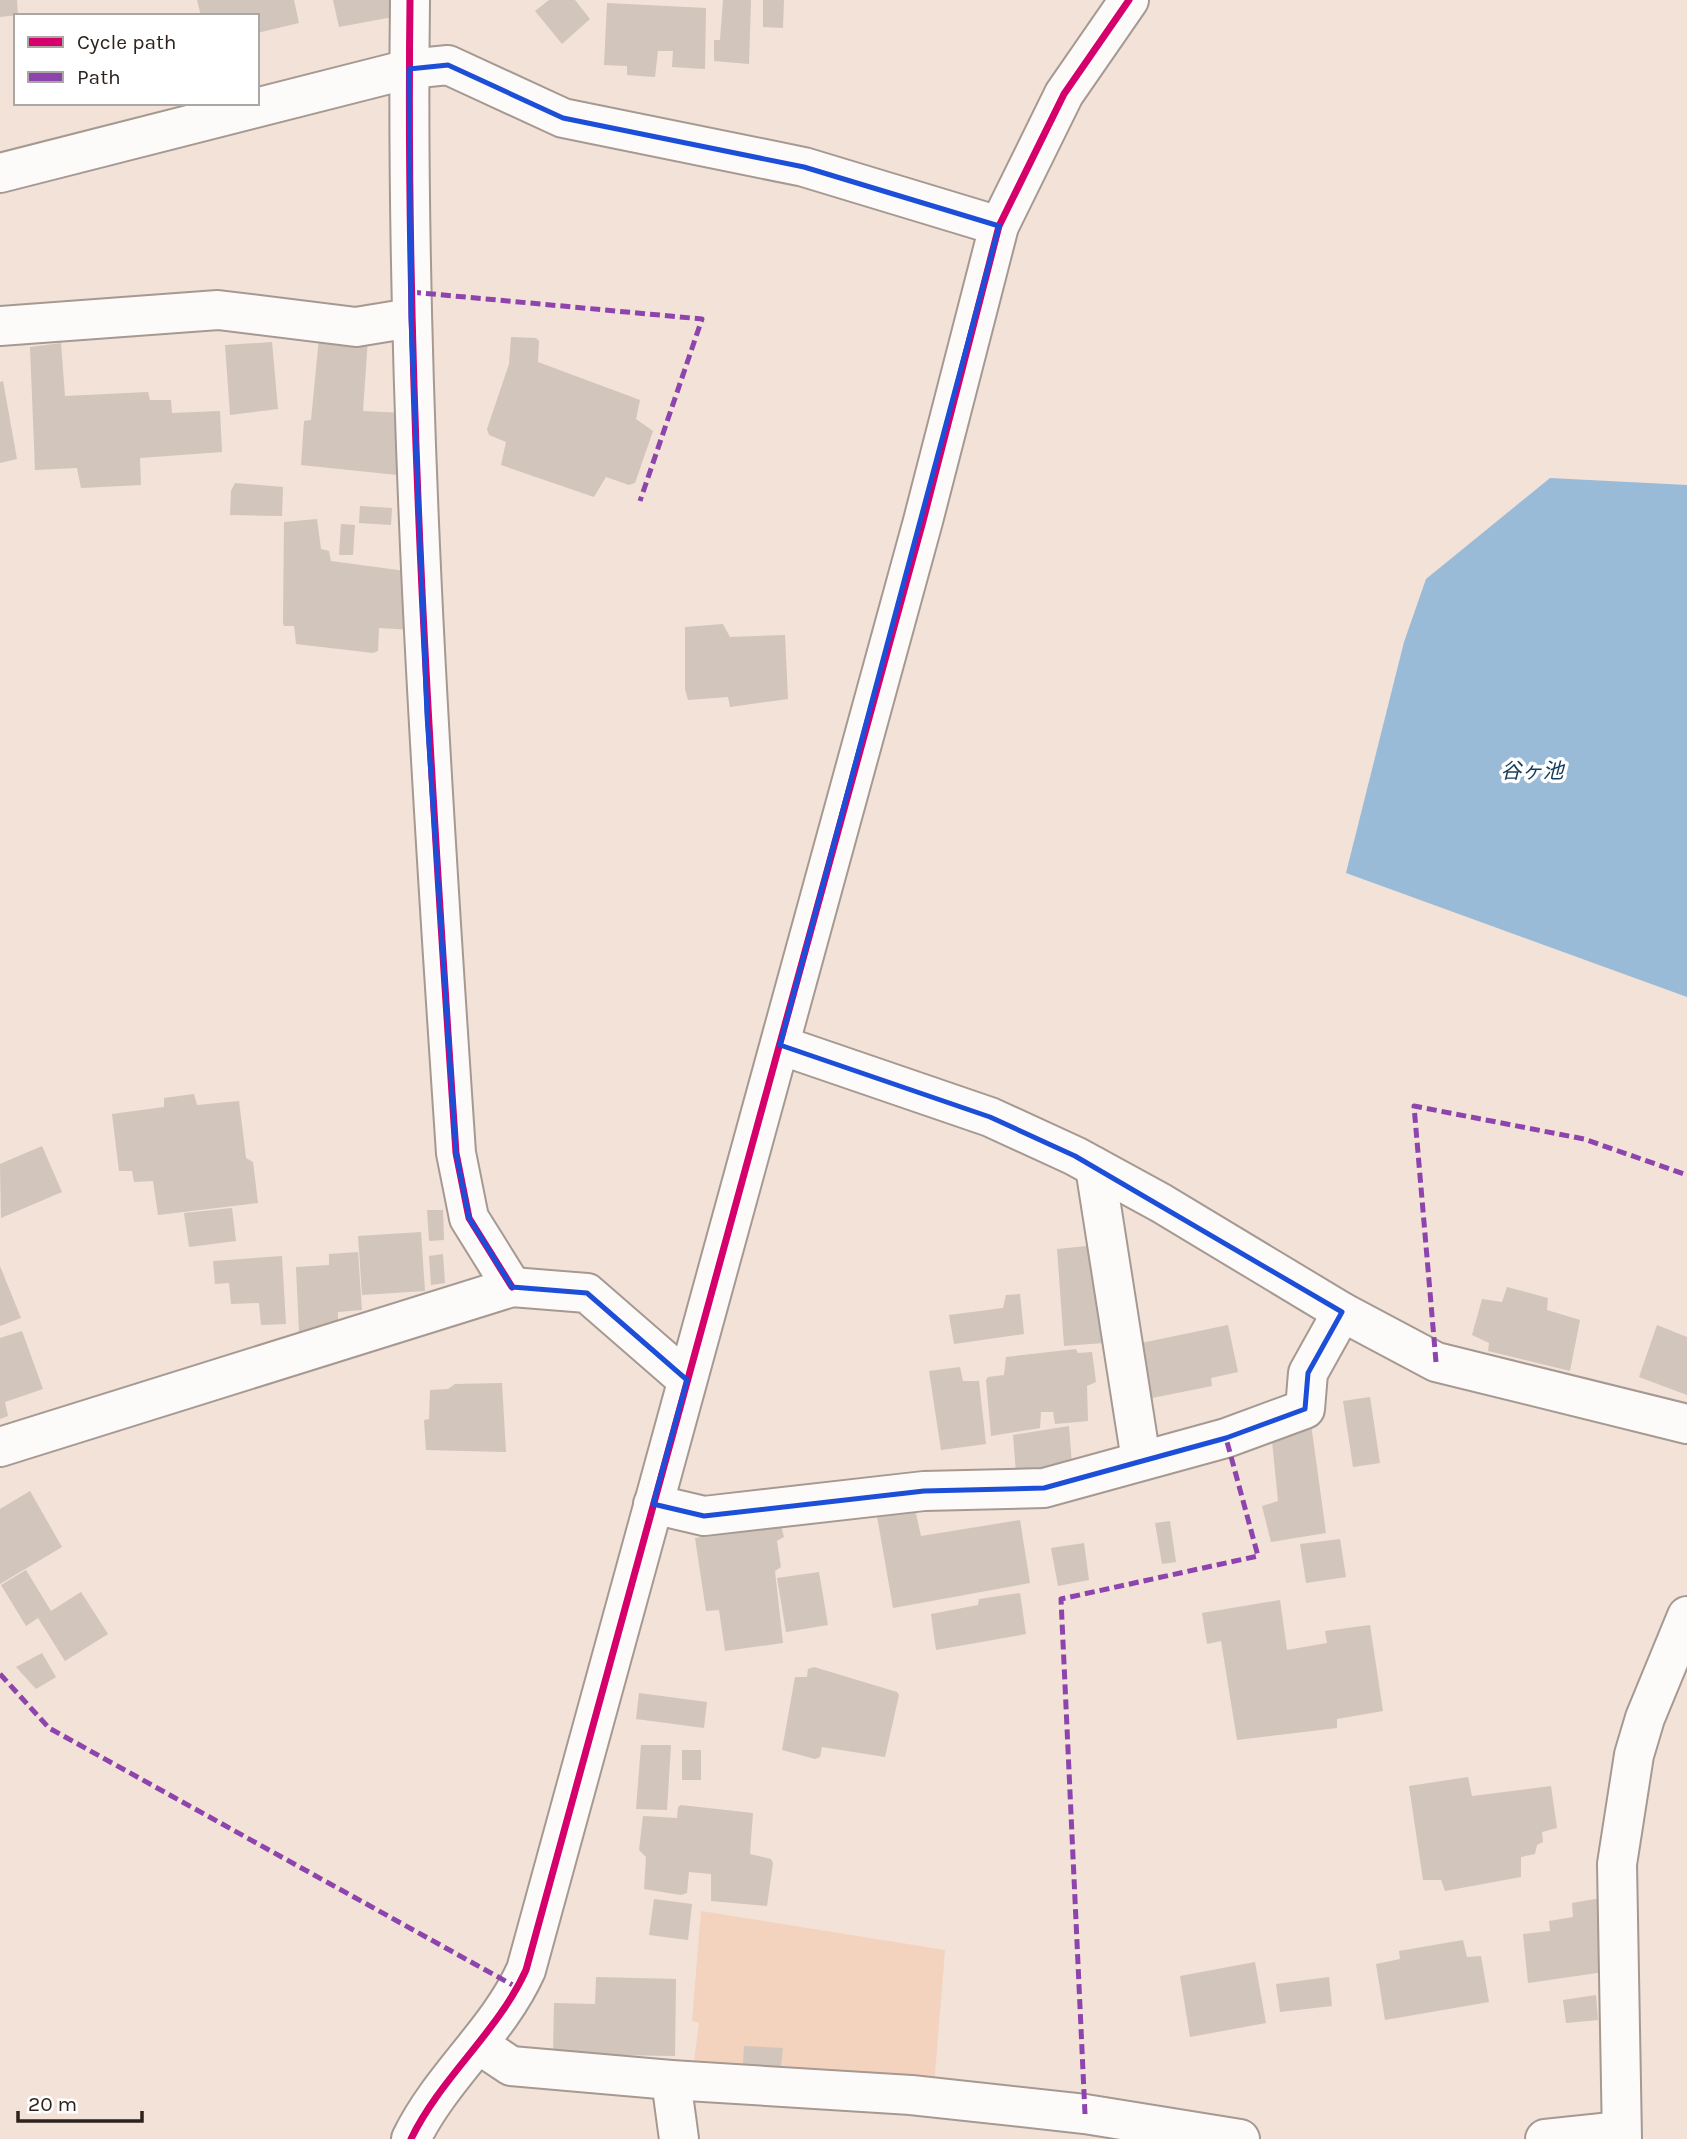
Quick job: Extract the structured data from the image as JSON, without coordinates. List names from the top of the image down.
{
  "water": ["谷ヶ池"],
  "legend": ["Cycle path", "Path"],
  "scale_bar": "20 m"
}
